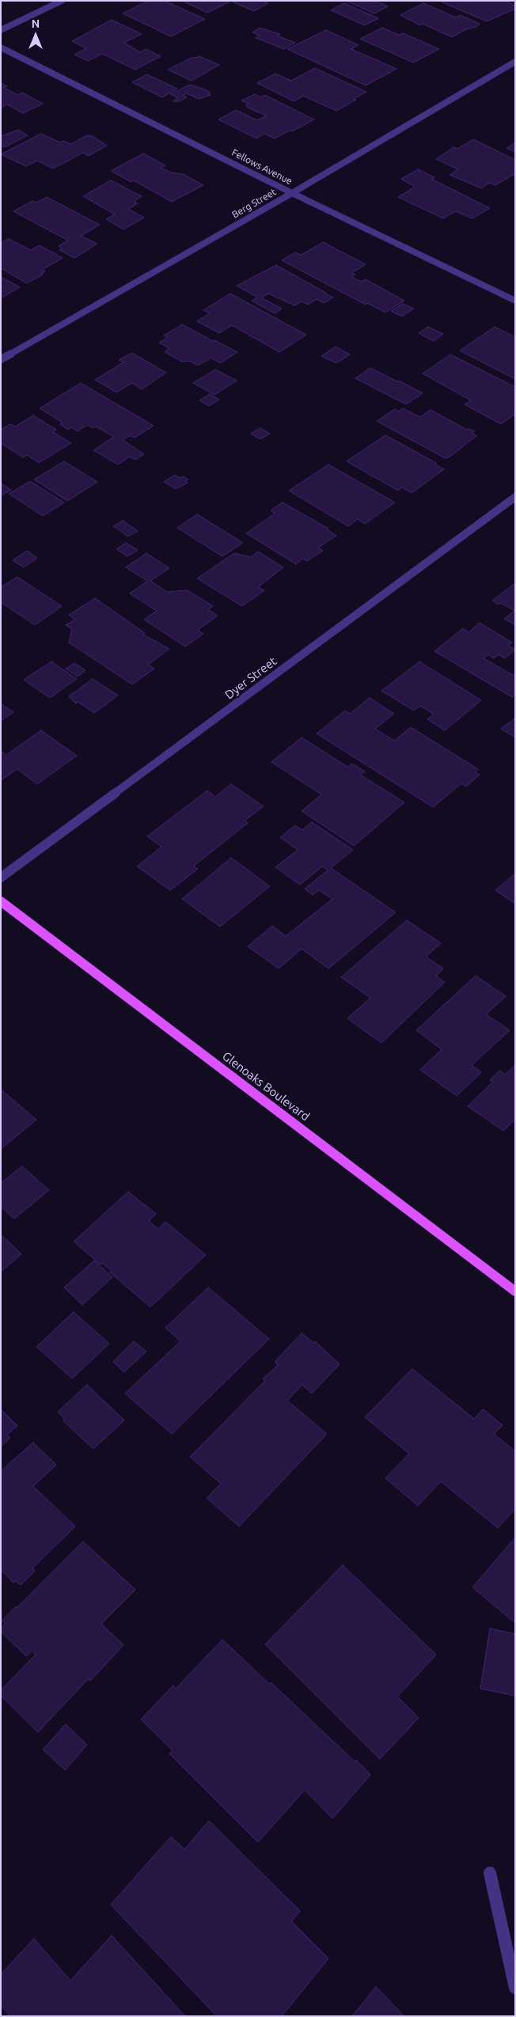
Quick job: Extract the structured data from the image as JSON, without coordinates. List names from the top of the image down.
{
  "streets": {
    "main road": ["Glenoaks Boulevard"],
    "street": ["Fellows Avenue", "Berg Street", "Dyer Street"]
  },
  "crossings": [
    ["Fellows Avenue", "Berg Street"]
  ],
  "north": "top"
}
